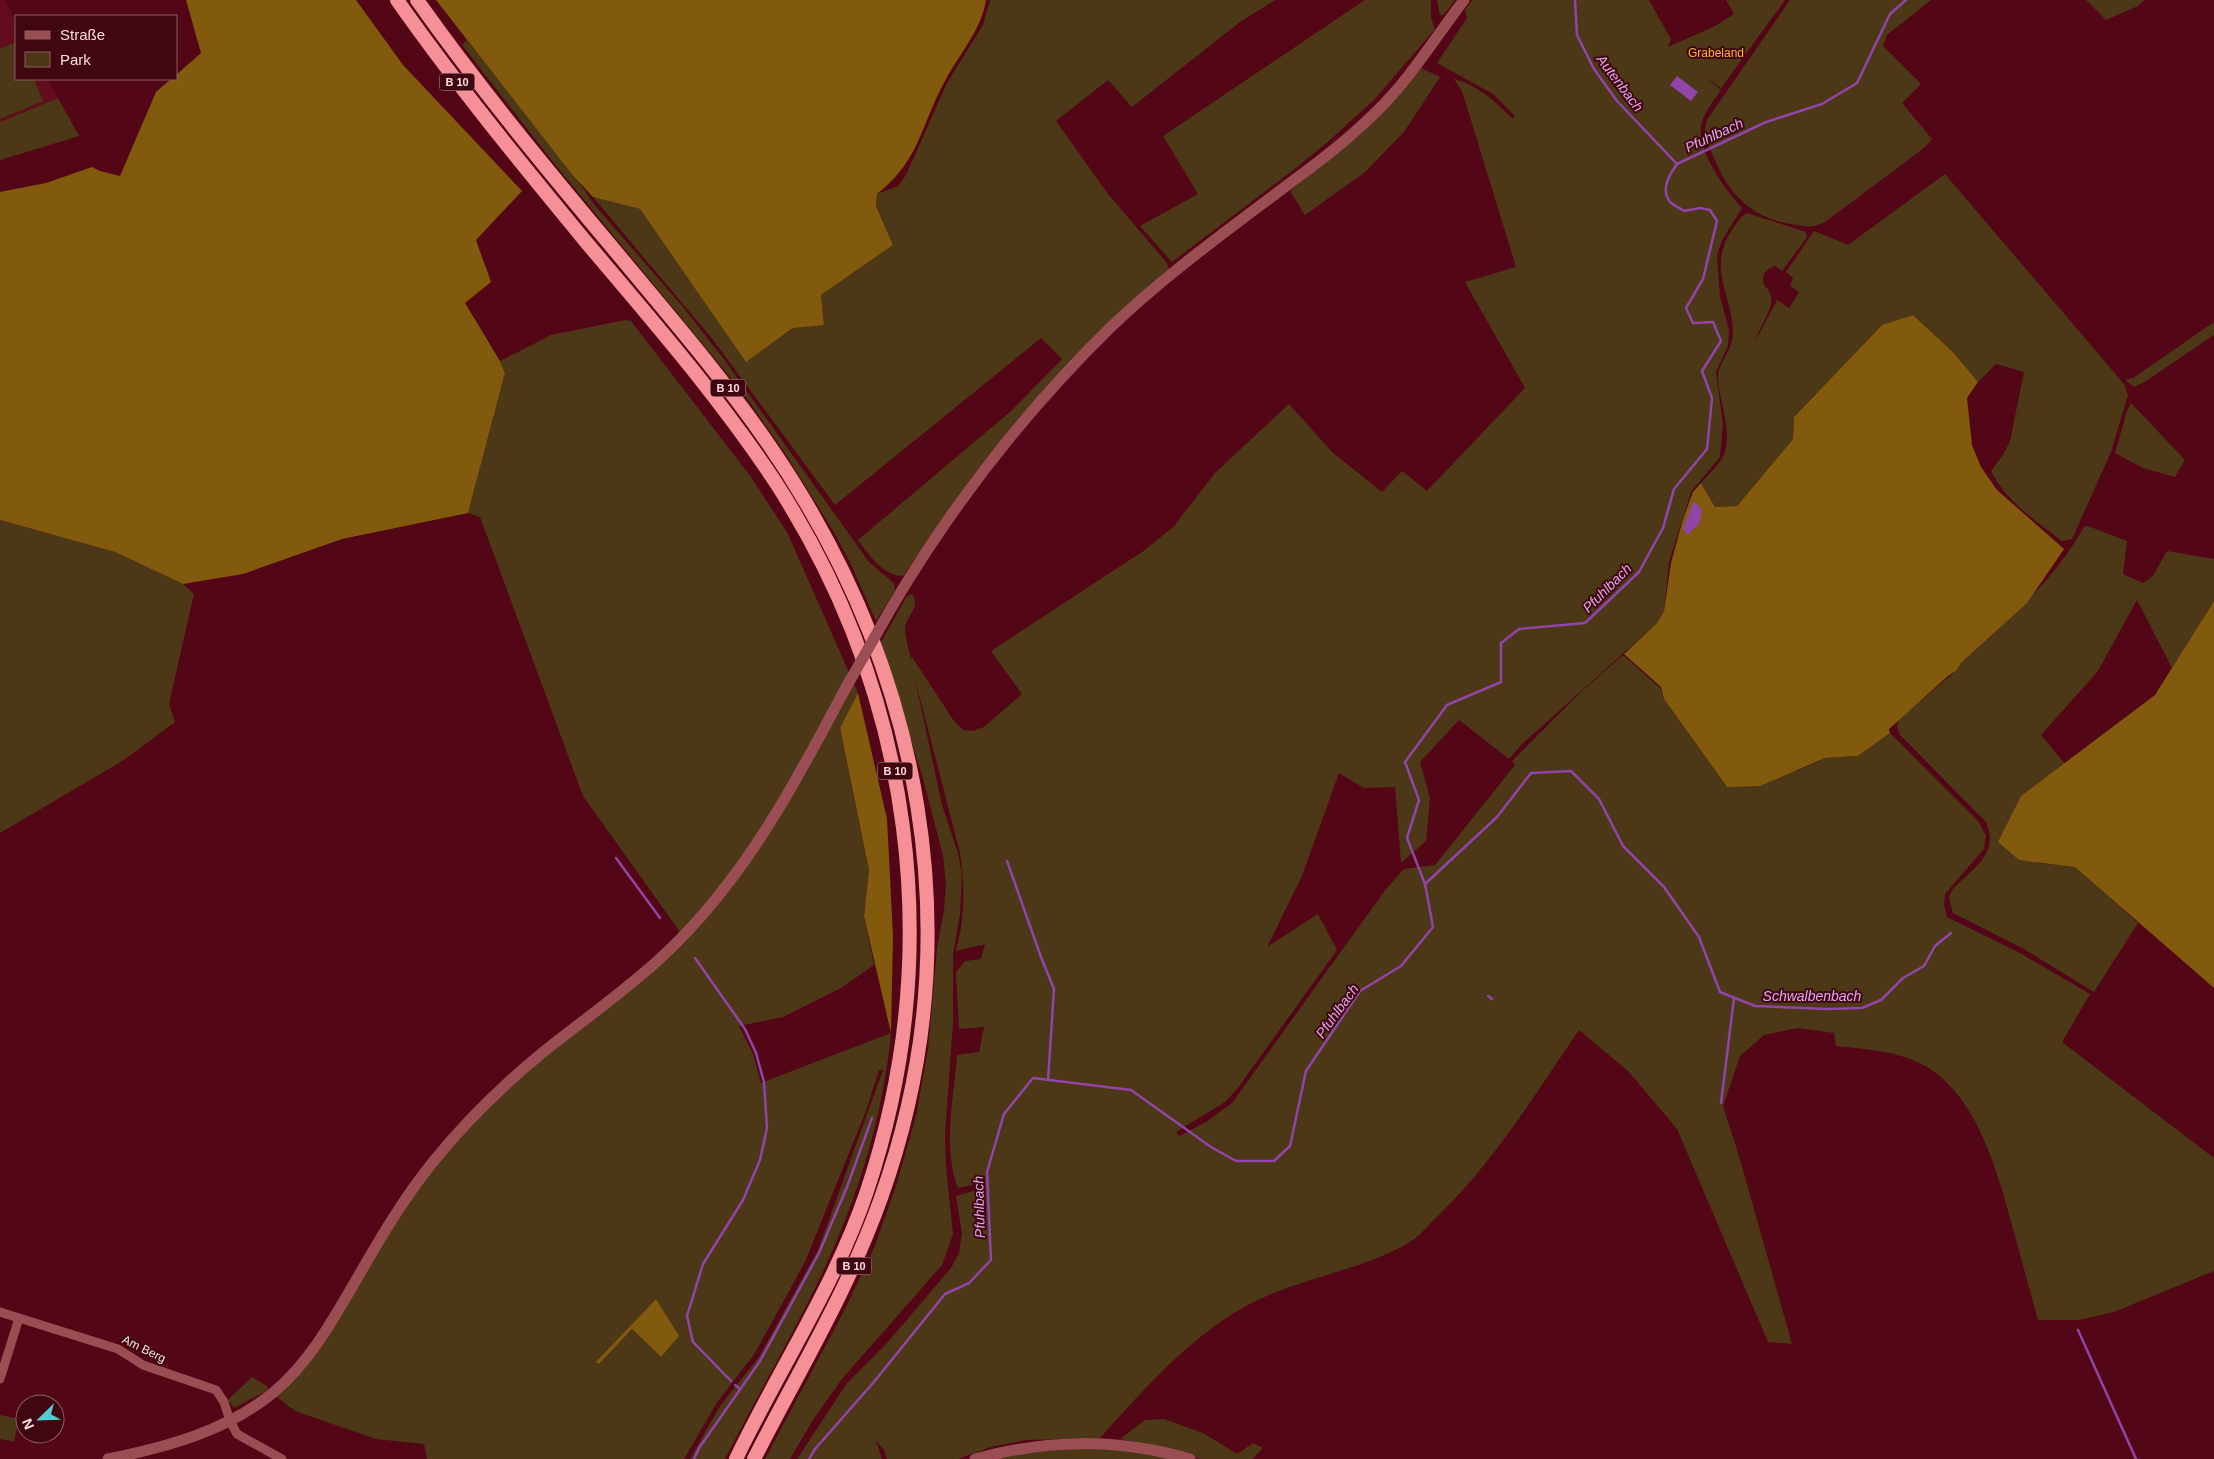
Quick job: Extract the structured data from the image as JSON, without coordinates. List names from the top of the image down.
{
  "streets": {
    "highway": ["B 10"],
    "street": ["Am Berg"]
  },
  "water": ["Autenbach", "Pfuhlbach", "Schwalbenbach"],
  "parks": ["Grabeland"],
  "legend": ["Straße", "Park"],
  "north": "bottom left"
}
